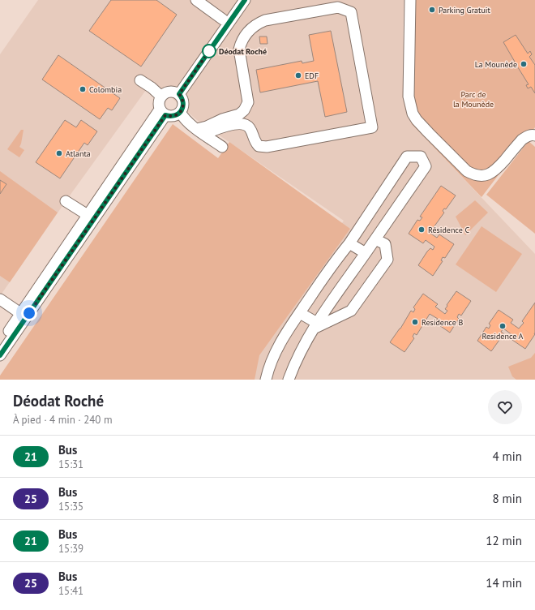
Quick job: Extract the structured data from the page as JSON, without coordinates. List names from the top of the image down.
{
  "parks": ["Parc de la Mounède"],
  "places": [
    "Parking Gratuit",
    "Déodat Roché",
    "La Mounède",
    "EDF",
    "Colombia",
    "Atlanta",
    "Résidence C",
    "Residence B",
    "Residence A"
  ],
  "lines": ["bus line 21"],
  "page": {
    "heading": ["Déodat Roché", "À pied · 4 min · 240 m"],
    "list": [
      {
        "mark": "21",
        "name": "Bus",
        "note": "15:31",
        "value": "4 min"
      },
      {
        "mark": "25",
        "name": "Bus",
        "note": "15:35",
        "value": "8 min"
      },
      {
        "mark": "21",
        "name": "Bus",
        "note": "15:39",
        "value": "12 min"
      },
      {
        "mark": "25",
        "name": "Bus",
        "note": "15:41",
        "value": "14 min"
      }
    ]
  }
}
